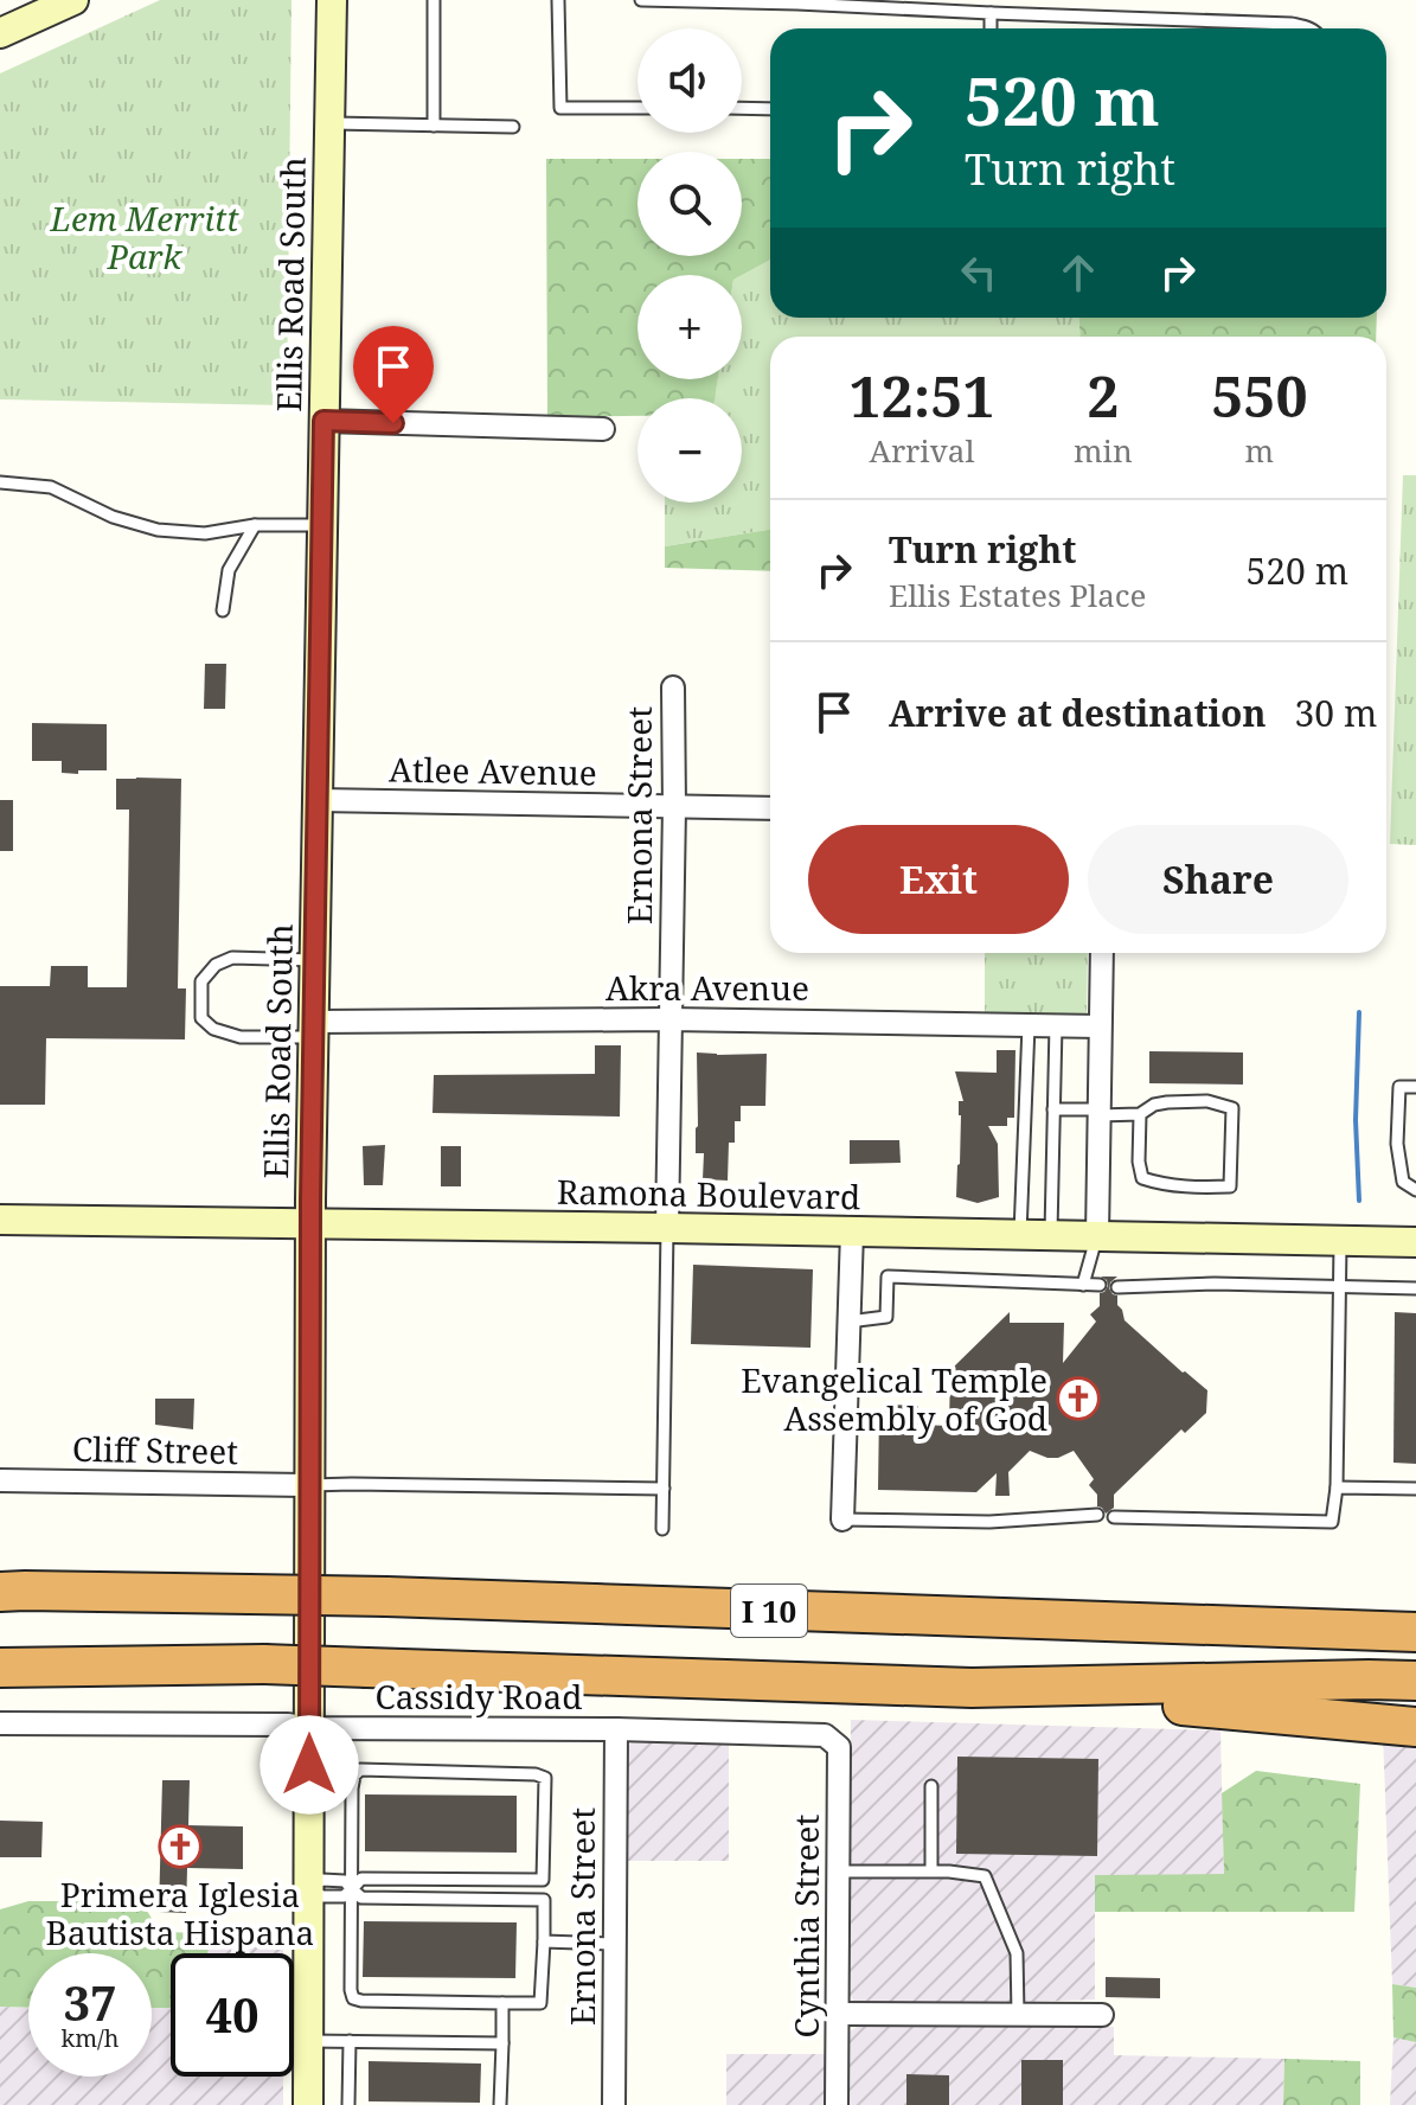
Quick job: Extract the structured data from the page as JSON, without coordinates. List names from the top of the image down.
{
  "streets": {
    "highway": ["I 10"],
    "street": [
      "Ellis Road South",
      "Atlee Avenue",
      "Ernona Street",
      "Akra Avenue",
      "Ramona Boulevard",
      "Cliff Street",
      "Cassidy Road",
      "Cynthia Street"
    ]
  },
  "crossings": [
    ["Ellis Road South", "Atlee Avenue"],
    ["Ellis Road South", "Akra Avenue"],
    ["Ellis Road South", "Ramona Boulevard"],
    ["Ellis Road South", "Cliff Street"],
    ["Ellis Road South", "Cassidy Road"],
    ["Atlee Avenue", "Ernona Street"],
    ["Ernona Street", "Akra Avenue"],
    ["Ernona Street", "Ramona Boulevard"],
    ["Ernona Street", "Cassidy Road"],
    ["Cassidy Road", "Cynthia Street"]
  ],
  "parks": ["Lem Merritt Park"],
  "places": {
    "church": ["Evangelical Temple Assembly of God", "Primera Iglesia Bautista Hispana"]
  },
  "page": {
    "map_buttons": ["+", "−"],
    "turn": ["520 m", "Turn right"],
    "eta": [
      "12:51",
      "Arrival",
      "2",
      "min",
      "550",
      "m"
    ],
    "list": [
      {
        "name": "Turn right",
        "note": "Ellis Estates Place",
        "value": "520 m"
      },
      {
        "name": "Arrive at destination",
        "value": "30 m"
      }
    ],
    "buttons": ["Exit", "Share"],
    "speed": "37 km/h",
    "limit": "40"
  }
}
